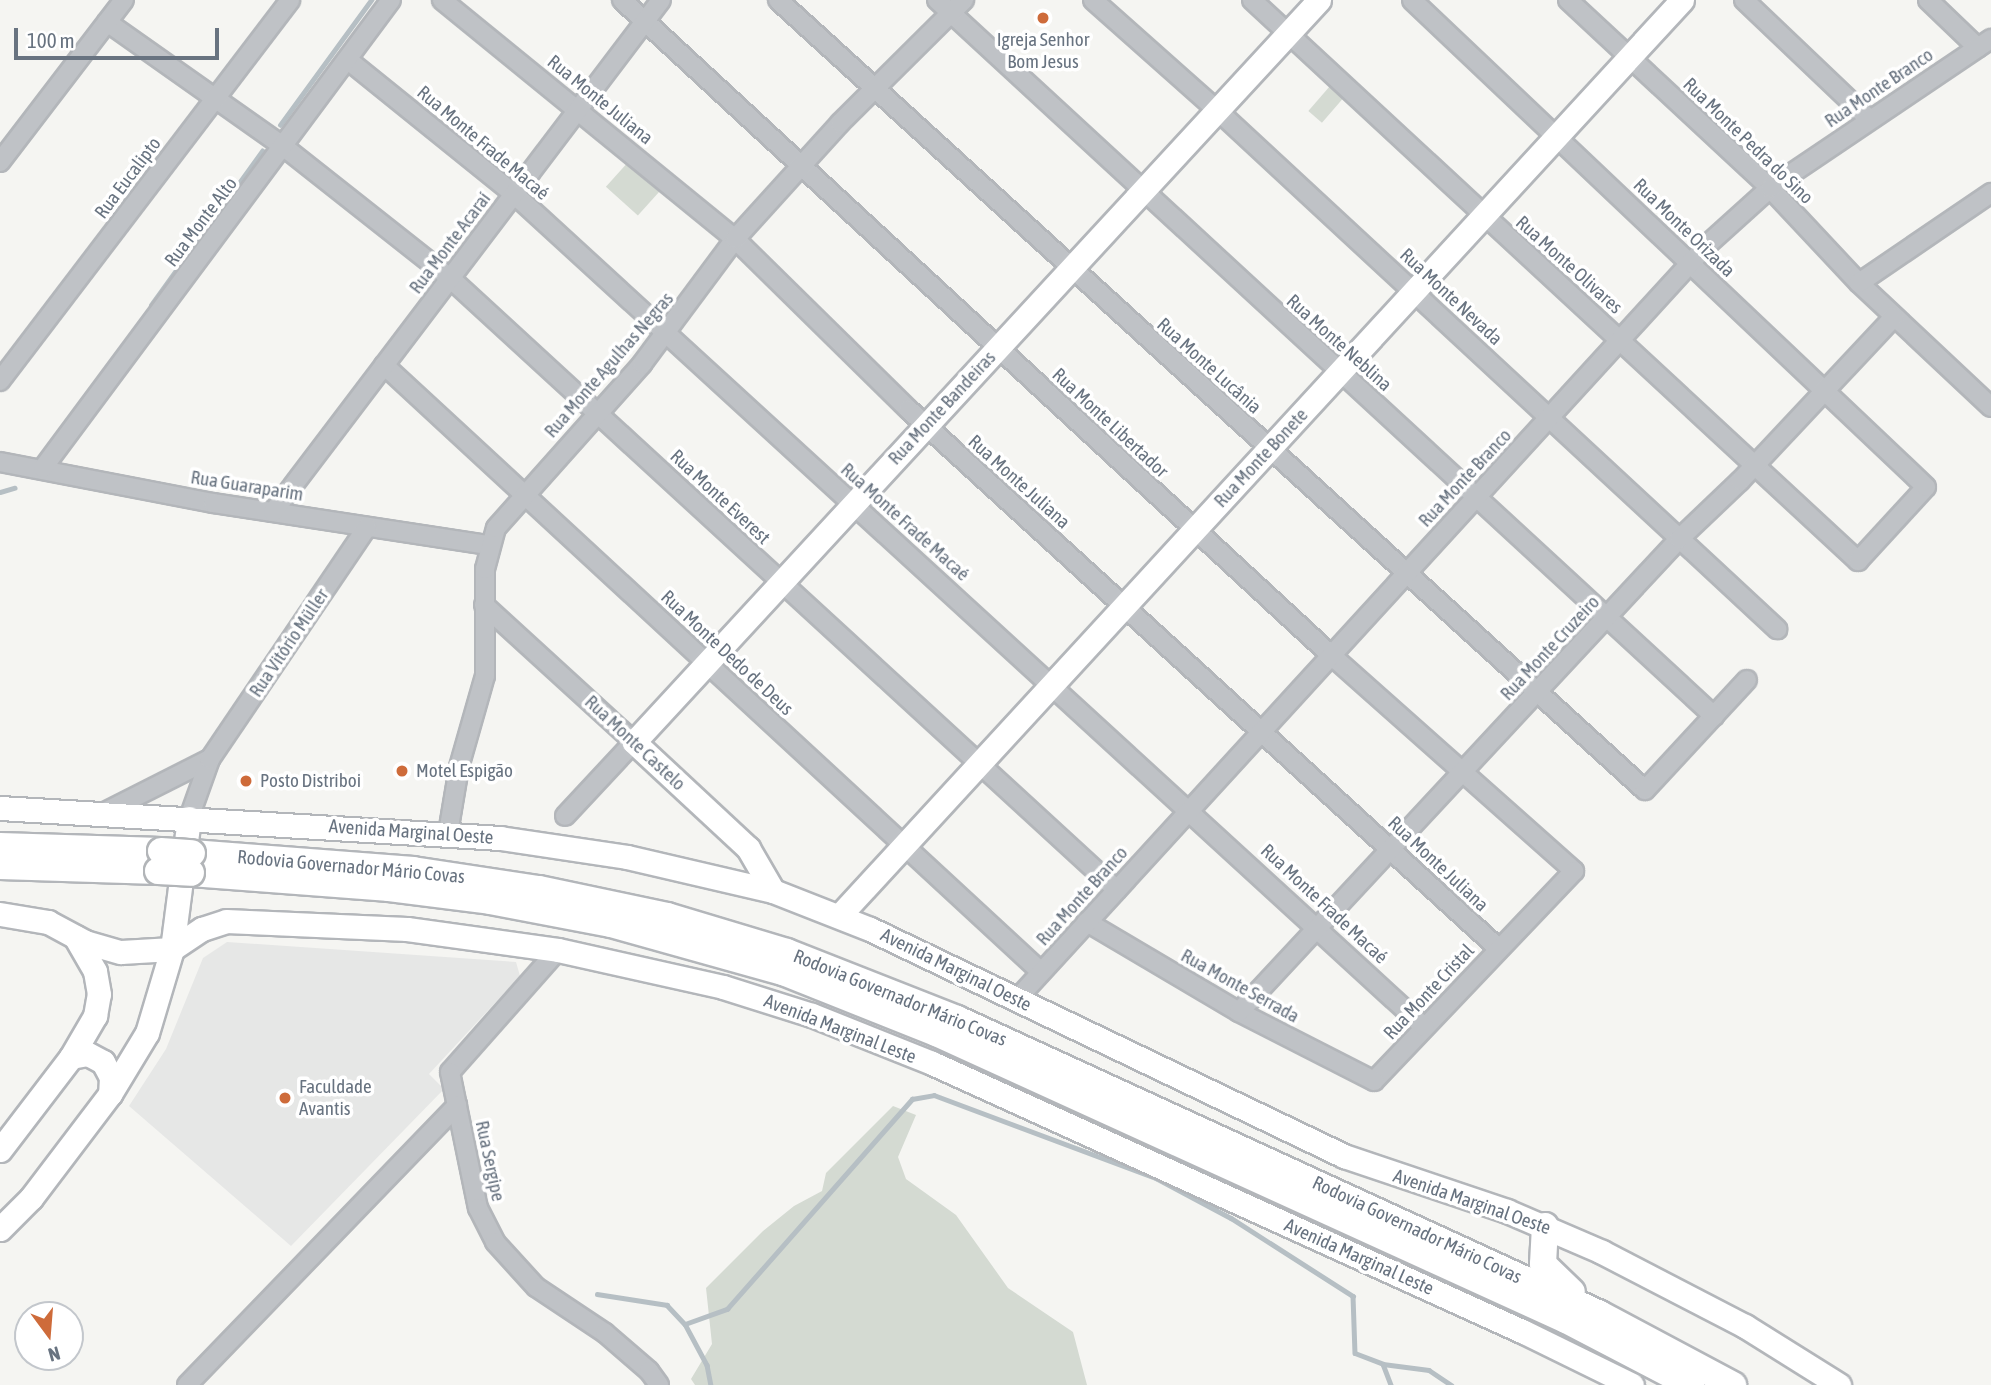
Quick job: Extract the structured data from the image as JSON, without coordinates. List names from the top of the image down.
{
  "streets": {
    "highway": ["Rodovia Governador Mário Covas"],
    "main road": [
      "Rua Monte Bandeiras",
      "Rua Monte Bonete",
      "Rua Vitório Müller",
      "Rua Monte Castelo",
      "Avenida Marginal Oeste",
      "Avenida Marginal Leste"
    ],
    "street": [
      "Rua Monte Branco",
      "Rua Monte Juliana",
      "Rua Monte Pedra do Sino",
      "Rua Monte Frade Macaé",
      "Rua Eucalipto",
      "Rua Monte Alto",
      "Rua Monte Orizada",
      "Rua Monte Acaraí",
      "Rua Monte Olivares",
      "Rua Monte Nevada",
      "Rua Monte Neblina",
      "Rua Monte Agulhas Negras",
      "Rua Monte Lucânia",
      "Rua Monte Libertador",
      "Rua Guaraparim",
      "Rua Monte Everest",
      "Rua Monte Cruzeiro",
      "Rua Monte Dedo de Deus",
      "Rua Monte Serrada",
      "Rua Monte Cristal",
      "Rua Sergipe"
    ]
  },
  "crossings": [
    ["Rua Monte Branco", "Rua Monte Juliana"],
    ["Rua Monte Branco", "Rua Monte Pedra do Sino"],
    ["Rua Monte Branco", "Rua Monte Frade Macaé"],
    ["Rua Monte Branco", "Rua Monte Orizada"],
    ["Rua Monte Branco", "Rua Monte Olivares"],
    ["Rua Monte Branco", "Rua Monte Nevada"],
    ["Rua Monte Branco", "Rua Monte Neblina"],
    ["Rua Monte Branco", "Rua Monte Lucânia"],
    ["Rua Monte Branco", "Rua Monte Libertador"],
    ["Rua Monte Branco", "Rua Monte Everest"],
    ["Rua Monte Branco", "Rua Monte Dedo de Deus"],
    ["Rua Monte Branco", "Avenida Marginal Oeste"],
    ["Rua Monte Branco", "Rua Monte Serrada"],
    ["Rua Monte Juliana", "Rua Monte Acaraí"],
    ["Rua Monte Juliana", "Rua Monte Agulhas Negras"],
    ["Rua Monte Juliana", "Rua Monte Bandeiras"],
    ["Rua Monte Juliana", "Rua Monte Bonete"],
    ["Rua Monte Juliana", "Rua Monte Cruzeiro"],
    ["Rua Monte Juliana", "Rua Monte Cristal"],
    ["Rua Monte Pedra do Sino", "Rua Monte Bonete"],
    ["Rua Monte Pedra do Sino", "Rua Monte Cruzeiro"],
    ["Rua Monte Frade Macaé", "Rua Monte Alto"],
    ["Rua Monte Frade Macaé", "Rua Monte Acaraí"],
    ["Rua Monte Frade Macaé", "Rua Monte Agulhas Negras"],
    ["Rua Monte Frade Macaé", "Rua Monte Bandeiras"],
    ["Rua Monte Frade Macaé", "Rua Monte Bonete"],
    ["Rua Monte Frade Macaé", "Rua Monte Cruzeiro"],
    ["Rua Monte Frade Macaé", "Rua Monte Cristal"],
    ["Rua Eucalipto", "Rua Monte Everest"],
    ["Rua Monte Alto", "Rua Guaraparim"],
    ["Rua Monte Alto", "Rua Monte Everest"],
    ["Rua Monte Orizada", "Rua Monte Olivares"],
    ["Rua Monte Orizada", "Rua Monte Bonete"],
    ["Rua Monte Orizada", "Rua Monte Cruzeiro"],
    ["Rua Monte Acaraí", "Rua Monte Libertador"],
    ["Rua Monte Acaraí", "Rua Guaraparim"],
    ["Rua Monte Acaraí", "Rua Monte Everest"],
    ["Rua Monte Acaraí", "Rua Monte Dedo de Deus"],
    ["Rua Monte Olivares", "Rua Monte Bandeiras"],
    ["Rua Monte Olivares", "Rua Monte Bonete"],
    ["Rua Monte Olivares", "Rua Monte Cruzeiro"],
    ["Rua Monte Nevada", "Rua Monte Bandeiras"],
    ["Rua Monte Nevada", "Rua Monte Bonete"],
    ["Rua Monte Nevada", "Rua Monte Cruzeiro"],
    ["Rua Monte Neblina", "Rua Monte Agulhas Negras"],
    ["Rua Monte Neblina", "Rua Monte Lucânia"],
    ["Rua Monte Neblina", "Rua Monte Bandeiras"],
    ["Rua Monte Neblina", "Rua Monte Bonete"],
    ["Rua Monte Neblina", "Rua Monte Cruzeiro"],
    ["Rua Monte Agulhas Negras", "Rua Monte Lucânia"],
    ["Rua Monte Agulhas Negras", "Rua Monte Libertador"],
    ["Rua Monte Agulhas Negras", "Rua Guaraparim"],
    ["Rua Monte Agulhas Negras", "Rua Monte Everest"],
    ["Rua Monte Agulhas Negras", "Rua Monte Dedo de Deus"],
    ["Rua Monte Agulhas Negras", "Rua Monte Castelo"],
    ["Rua Monte Agulhas Negras", "Avenida Marginal Oeste"],
    ["Rua Monte Lucânia", "Rua Monte Bandeiras"],
    ["Rua Monte Lucânia", "Rua Monte Bonete"],
    ["Rua Monte Lucânia", "Rua Monte Cruzeiro"],
    ["Rua Monte Bandeiras", "Rua Monte Libertador"],
    ["Rua Monte Bandeiras", "Rua Monte Everest"],
    ["Rua Monte Bandeiras", "Rua Monte Dedo de Deus"],
    ["Rua Monte Bandeiras", "Rua Monte Castelo"],
    ["Rua Monte Libertador", "Rua Monte Bonete"],
    ["Rua Monte Libertador", "Rua Monte Cruzeiro"],
    ["Rua Monte Libertador", "Rua Monte Cristal"],
    ["Rua Monte Bonete", "Rua Monte Everest"],
    ["Rua Monte Bonete", "Rua Monte Dedo de Deus"],
    ["Rua Monte Bonete", "Avenida Marginal Oeste"],
    ["Rua Guaraparim", "Rua Vitório Müller"],
    ["Rua Vitório Müller", "Avenida Marginal Oeste"],
    ["Rua Vitório Müller", "Avenida Marginal Leste"],
    ["Rua Monte Cruzeiro", "Rua Monte Serrada"],
    ["Rua Monte Castelo", "Avenida Marginal Oeste"],
    ["Rua Monte Serrada", "Rua Monte Cristal"],
    ["Avenida Marginal Leste", "Rua Sergipe"]
  ],
  "places": [
    "Igreja Senhor Bom Jesus",
    "Motel Espigão",
    "Posto Distriboi",
    "Faculdade Avantis"
  ],
  "scale_bar": "100 m",
  "north": "bottom"
}
